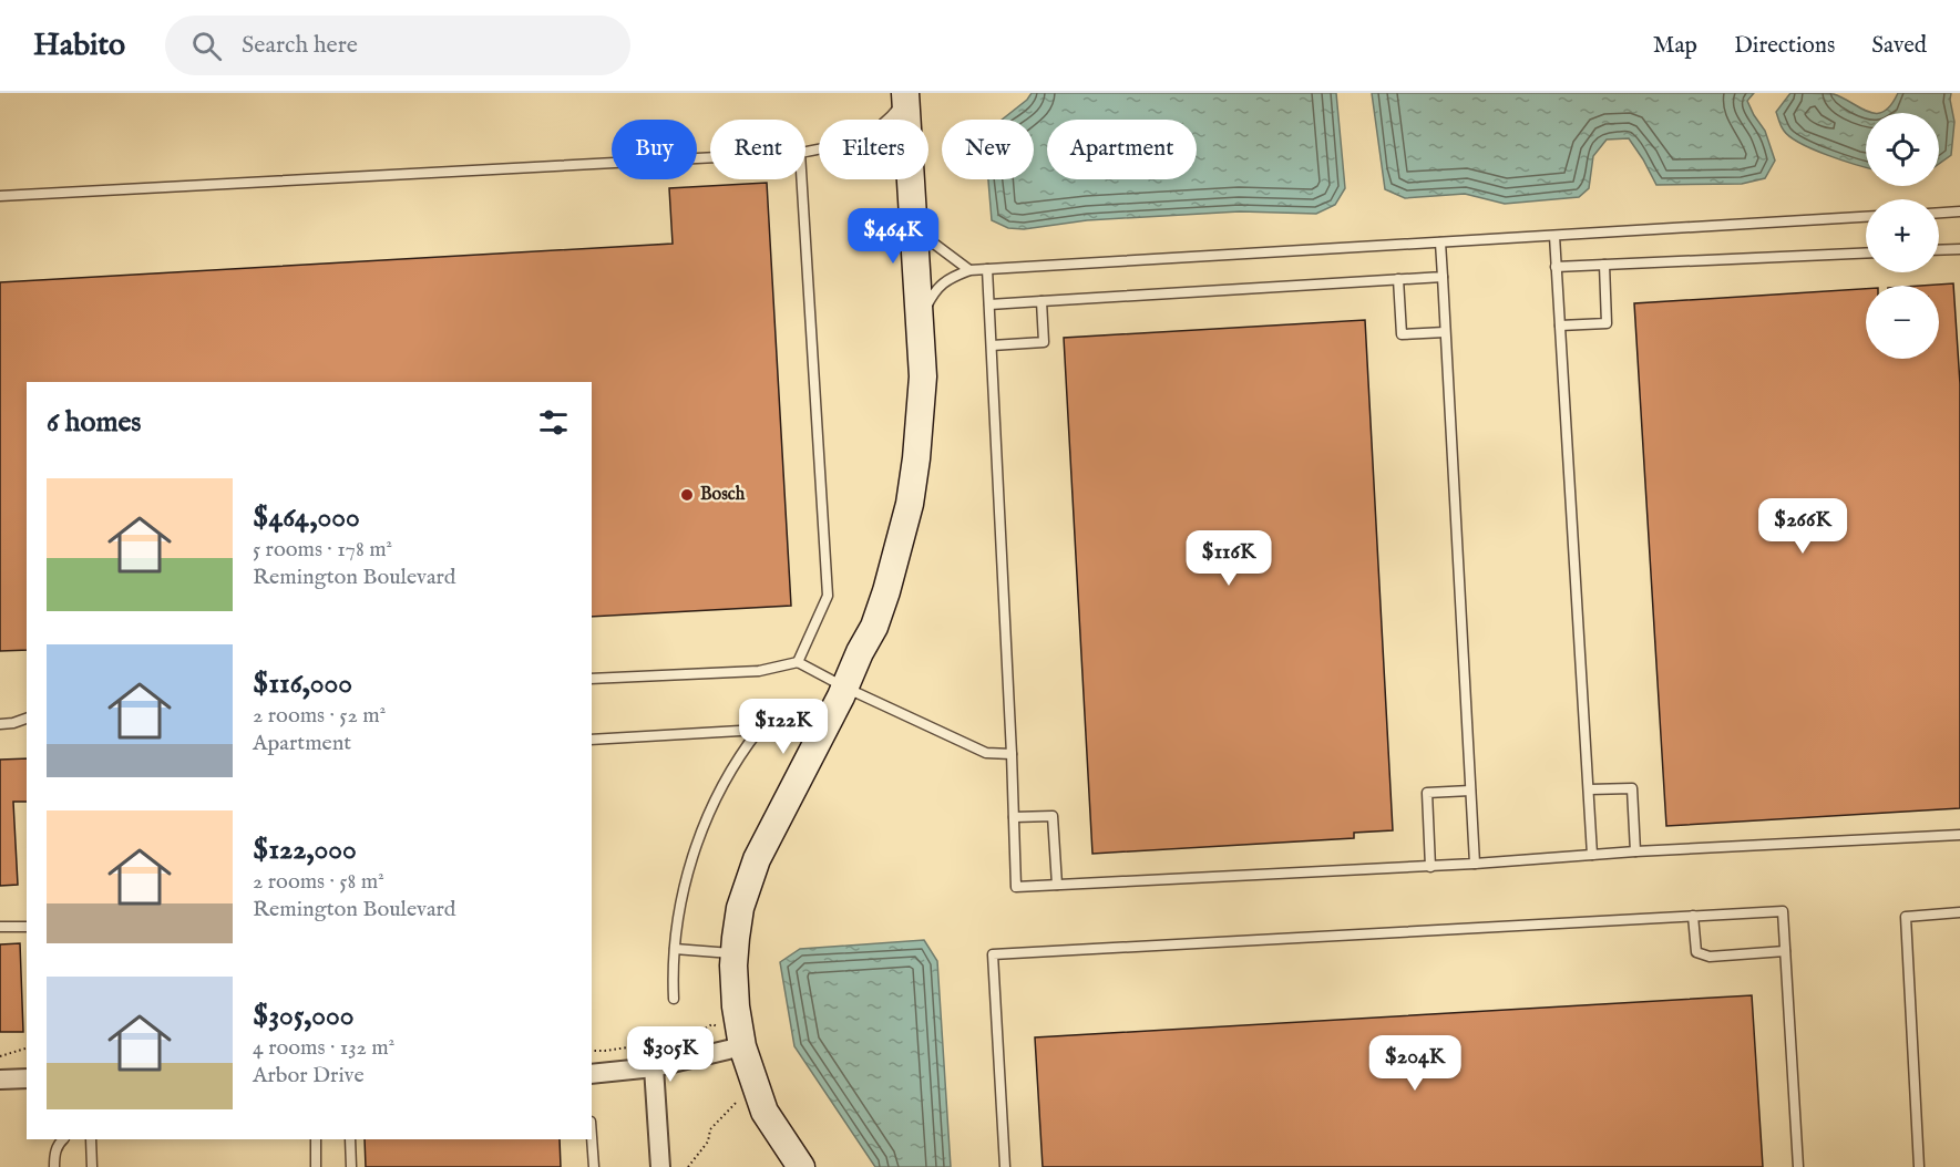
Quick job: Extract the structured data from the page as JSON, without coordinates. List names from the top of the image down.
{
  "places": ["Bosch"],
  "page": {
    "header": "Habito",
    "search": "Search here",
    "nav": ["Map", "Directions", "Saved"],
    "map_buttons": ["+", "−"],
    "chip": [
      "Buy",
      "Rent",
      "Filters",
      "New",
      "Apartment"
    ],
    "price": [
      "$464K",
      "$266K",
      "$116K",
      "$122K",
      "$305K",
      "$204K"
    ],
    "heading": "6 homes",
    "list": [
      {
        "name": "$464,000",
        "note": "5 rooms · 178 m² · Remington Boulevard"
      },
      {
        "name": "$116,000",
        "note": "2 rooms · 52 m² · Apartment"
      },
      {
        "name": "$122,000",
        "note": "2 rooms · 58 m² · Remington Boulevard"
      },
      {
        "name": "$305,000",
        "note": "4 rooms · 132 m² · Arbor Drive"
      }
    ]
  }
}
